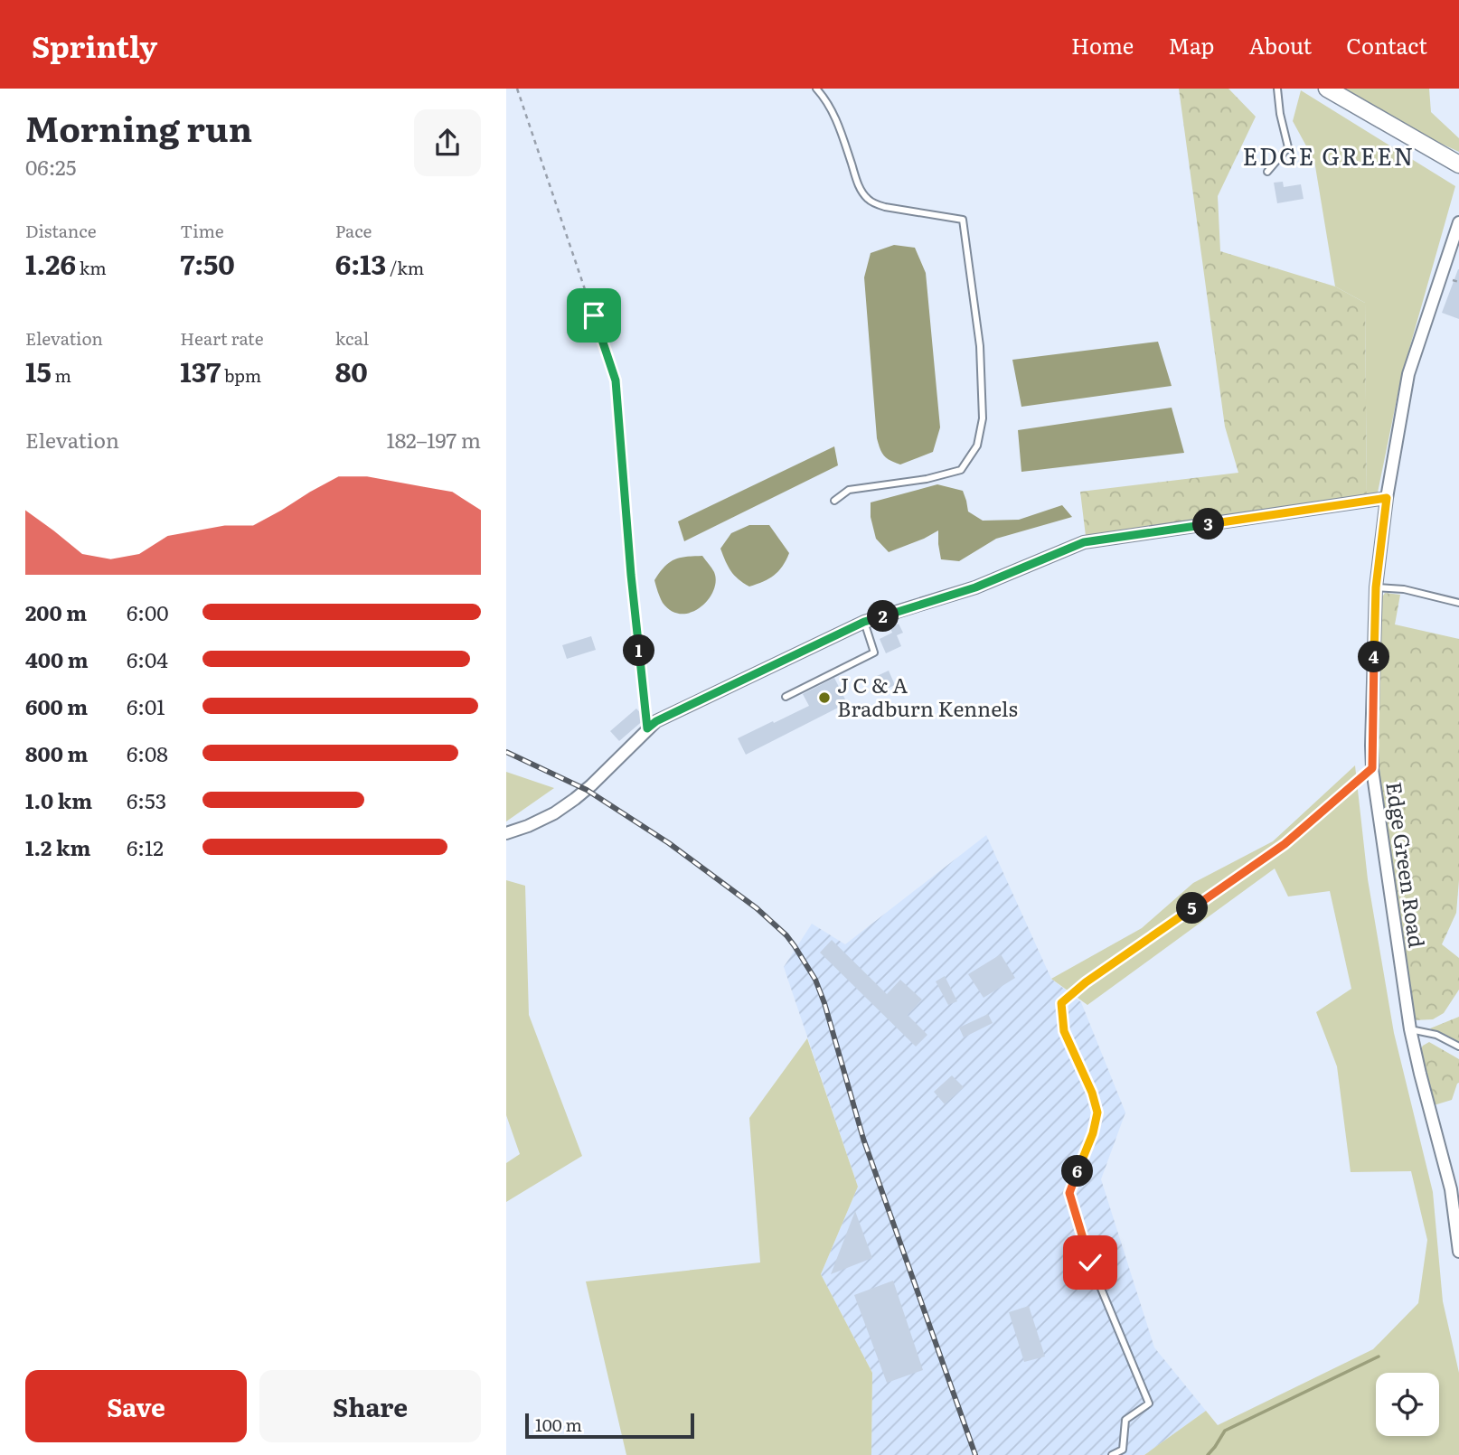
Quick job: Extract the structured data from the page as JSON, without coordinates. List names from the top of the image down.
{
  "streets": {
    "street": ["Edge Green Road"]
  },
  "districts": ["EDGE GREEN"],
  "places": ["J C & A Bradburn Kennels"],
  "scale_bar": "100 m",
  "page": {
    "header": "Sprintly",
    "nav": [
      "Home",
      "Map",
      "About",
      "Contact"
    ],
    "heading": ["Morning run", "06:25"],
    "stats": [
      ["Distance", "1.26 km"],
      ["Time", "7:50"],
      ["Pace", "6:13 /km"],
      ["Elevation", "15 m"],
      ["Heart rate", "137 bpm"],
      ["kcal", "80"]
    ],
    "chart": ["Elevation", "182–197 m"],
    "pins": [
      "3",
      "2",
      "1",
      "4",
      "5",
      "6"
    ],
    "list": [
      {
        "name": "200 m",
        "note": "6:00"
      },
      {
        "name": "400 m",
        "note": "6:04"
      },
      {
        "name": "600 m",
        "note": "6:01"
      },
      {
        "name": "800 m",
        "note": "6:08"
      },
      {
        "name": "1.0 km",
        "note": "6:53"
      },
      {
        "name": "1.2 km",
        "note": "6:12"
      }
    ],
    "buttons": ["Save", "Share"],
    "scale": "100 m"
  }
}
